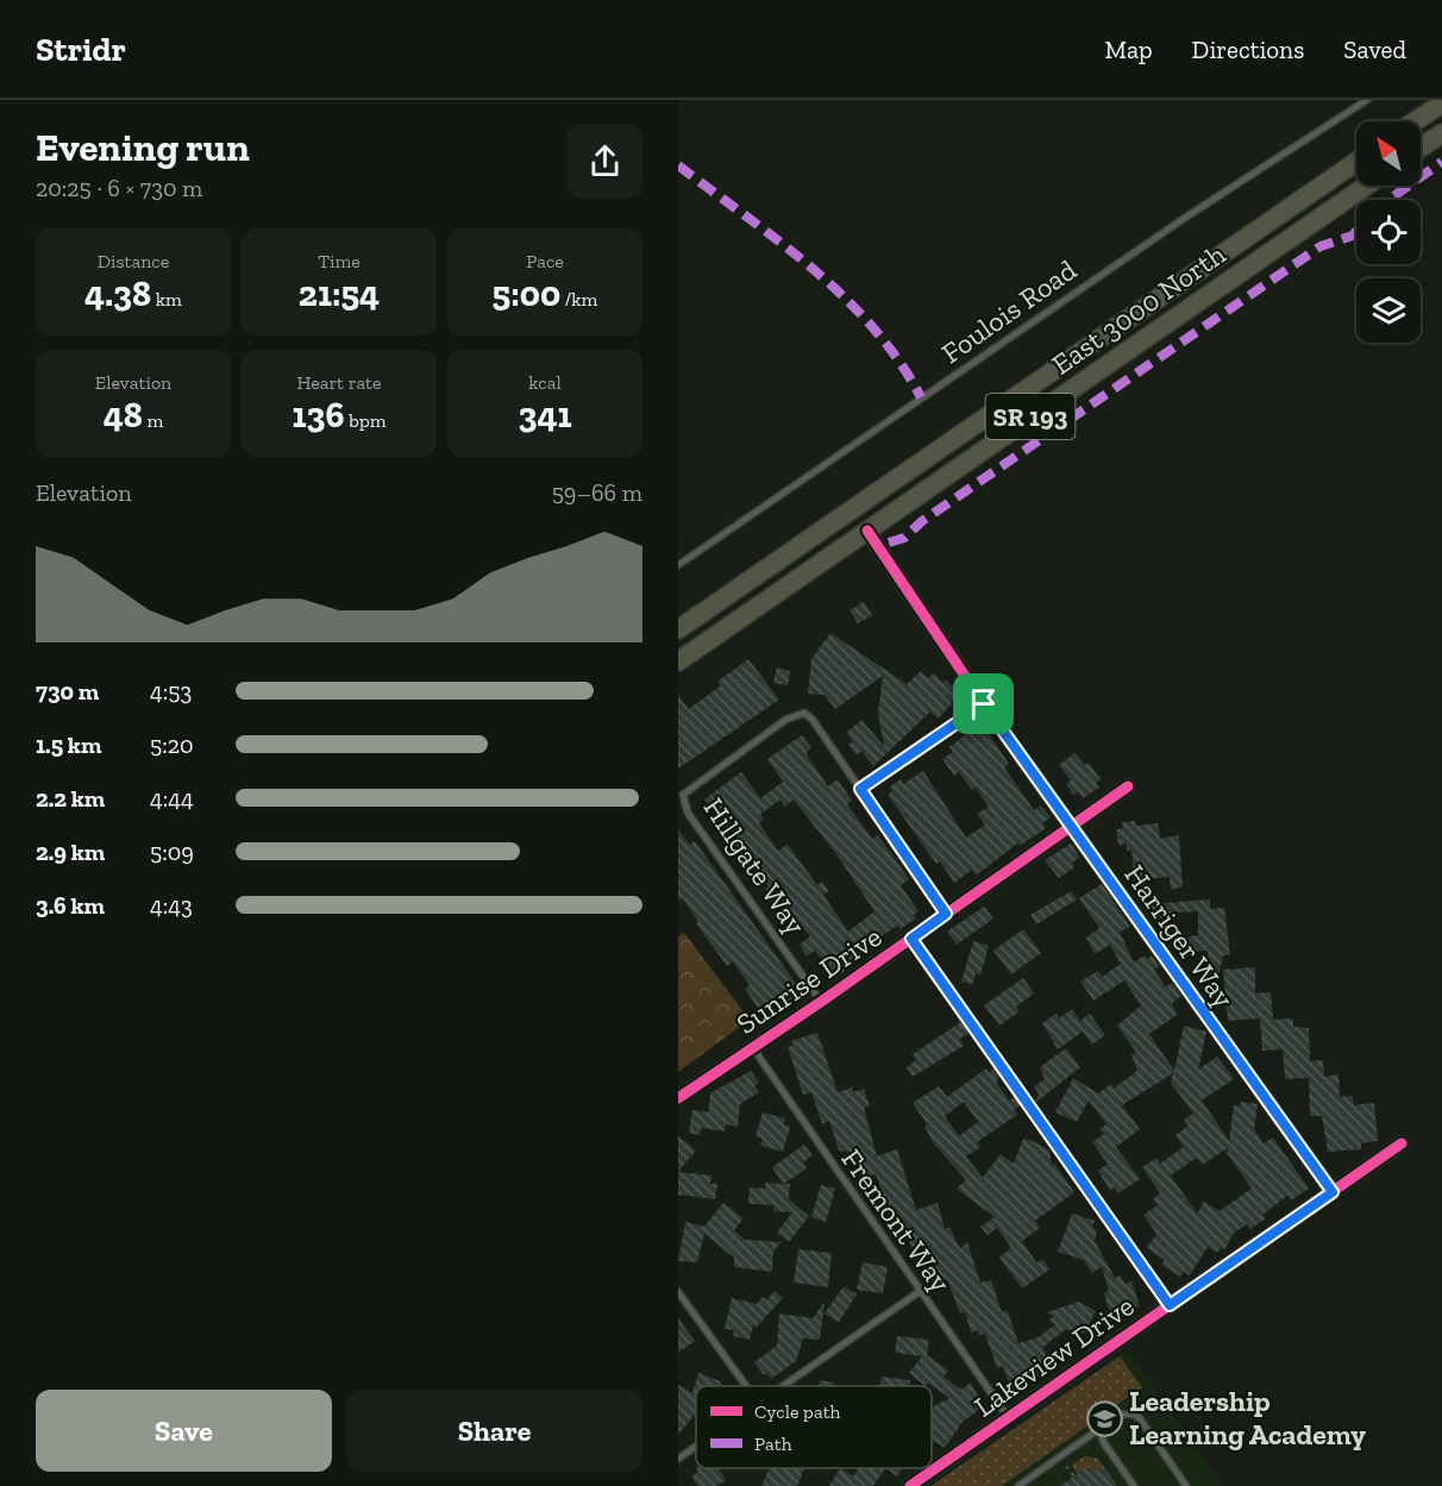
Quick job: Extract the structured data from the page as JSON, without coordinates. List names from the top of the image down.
{
  "streets": {
    "main road": ["East 3000 North", "SR 193"],
    "street": ["Harriger Way", "Sunrise Drive", "Lakeview Drive"],
    "lane": ["Foulois Road", "Hillgate Way", "Fremont Way"]
  },
  "crossings": [
    ["East 3000 North", "Harriger Way"],
    ["Hillgate Way", "Sunrise Drive"],
    ["Harriger Way", "Sunrise Drive"],
    ["Harriger Way", "Lakeview Drive"],
    ["Sunrise Drive", "Fremont Way"],
    ["Fremont Way", "Lakeview Drive"]
  ],
  "places": {
    "school or university": ["Leadership Learning Academy"]
  },
  "legend": ["Cycle path", "Path"],
  "north": "top left",
  "page": {
    "header": "Stridr",
    "nav": ["Map", "Directions", "Saved"],
    "heading": ["Evening run", "20:25 · 6 × 730 m"],
    "stats": [
      ["Distance", "4.38 km"],
      ["Time", "21:54"],
      ["Pace", "5:00 /km"],
      ["Elevation", "48 m"],
      ["Heart rate", "136 bpm"],
      ["kcal", "341"]
    ],
    "chart": ["Elevation", "59–66 m"],
    "list": [
      {
        "name": "730 m",
        "note": "4:53"
      },
      {
        "name": "1.5 km",
        "note": "5:20"
      },
      {
        "name": "2.2 km",
        "note": "4:44"
      },
      {
        "name": "2.9 km",
        "note": "5:09"
      },
      {
        "name": "3.6 km",
        "note": "4:43"
      }
    ],
    "buttons": ["Save", "Share"]
  }
}
